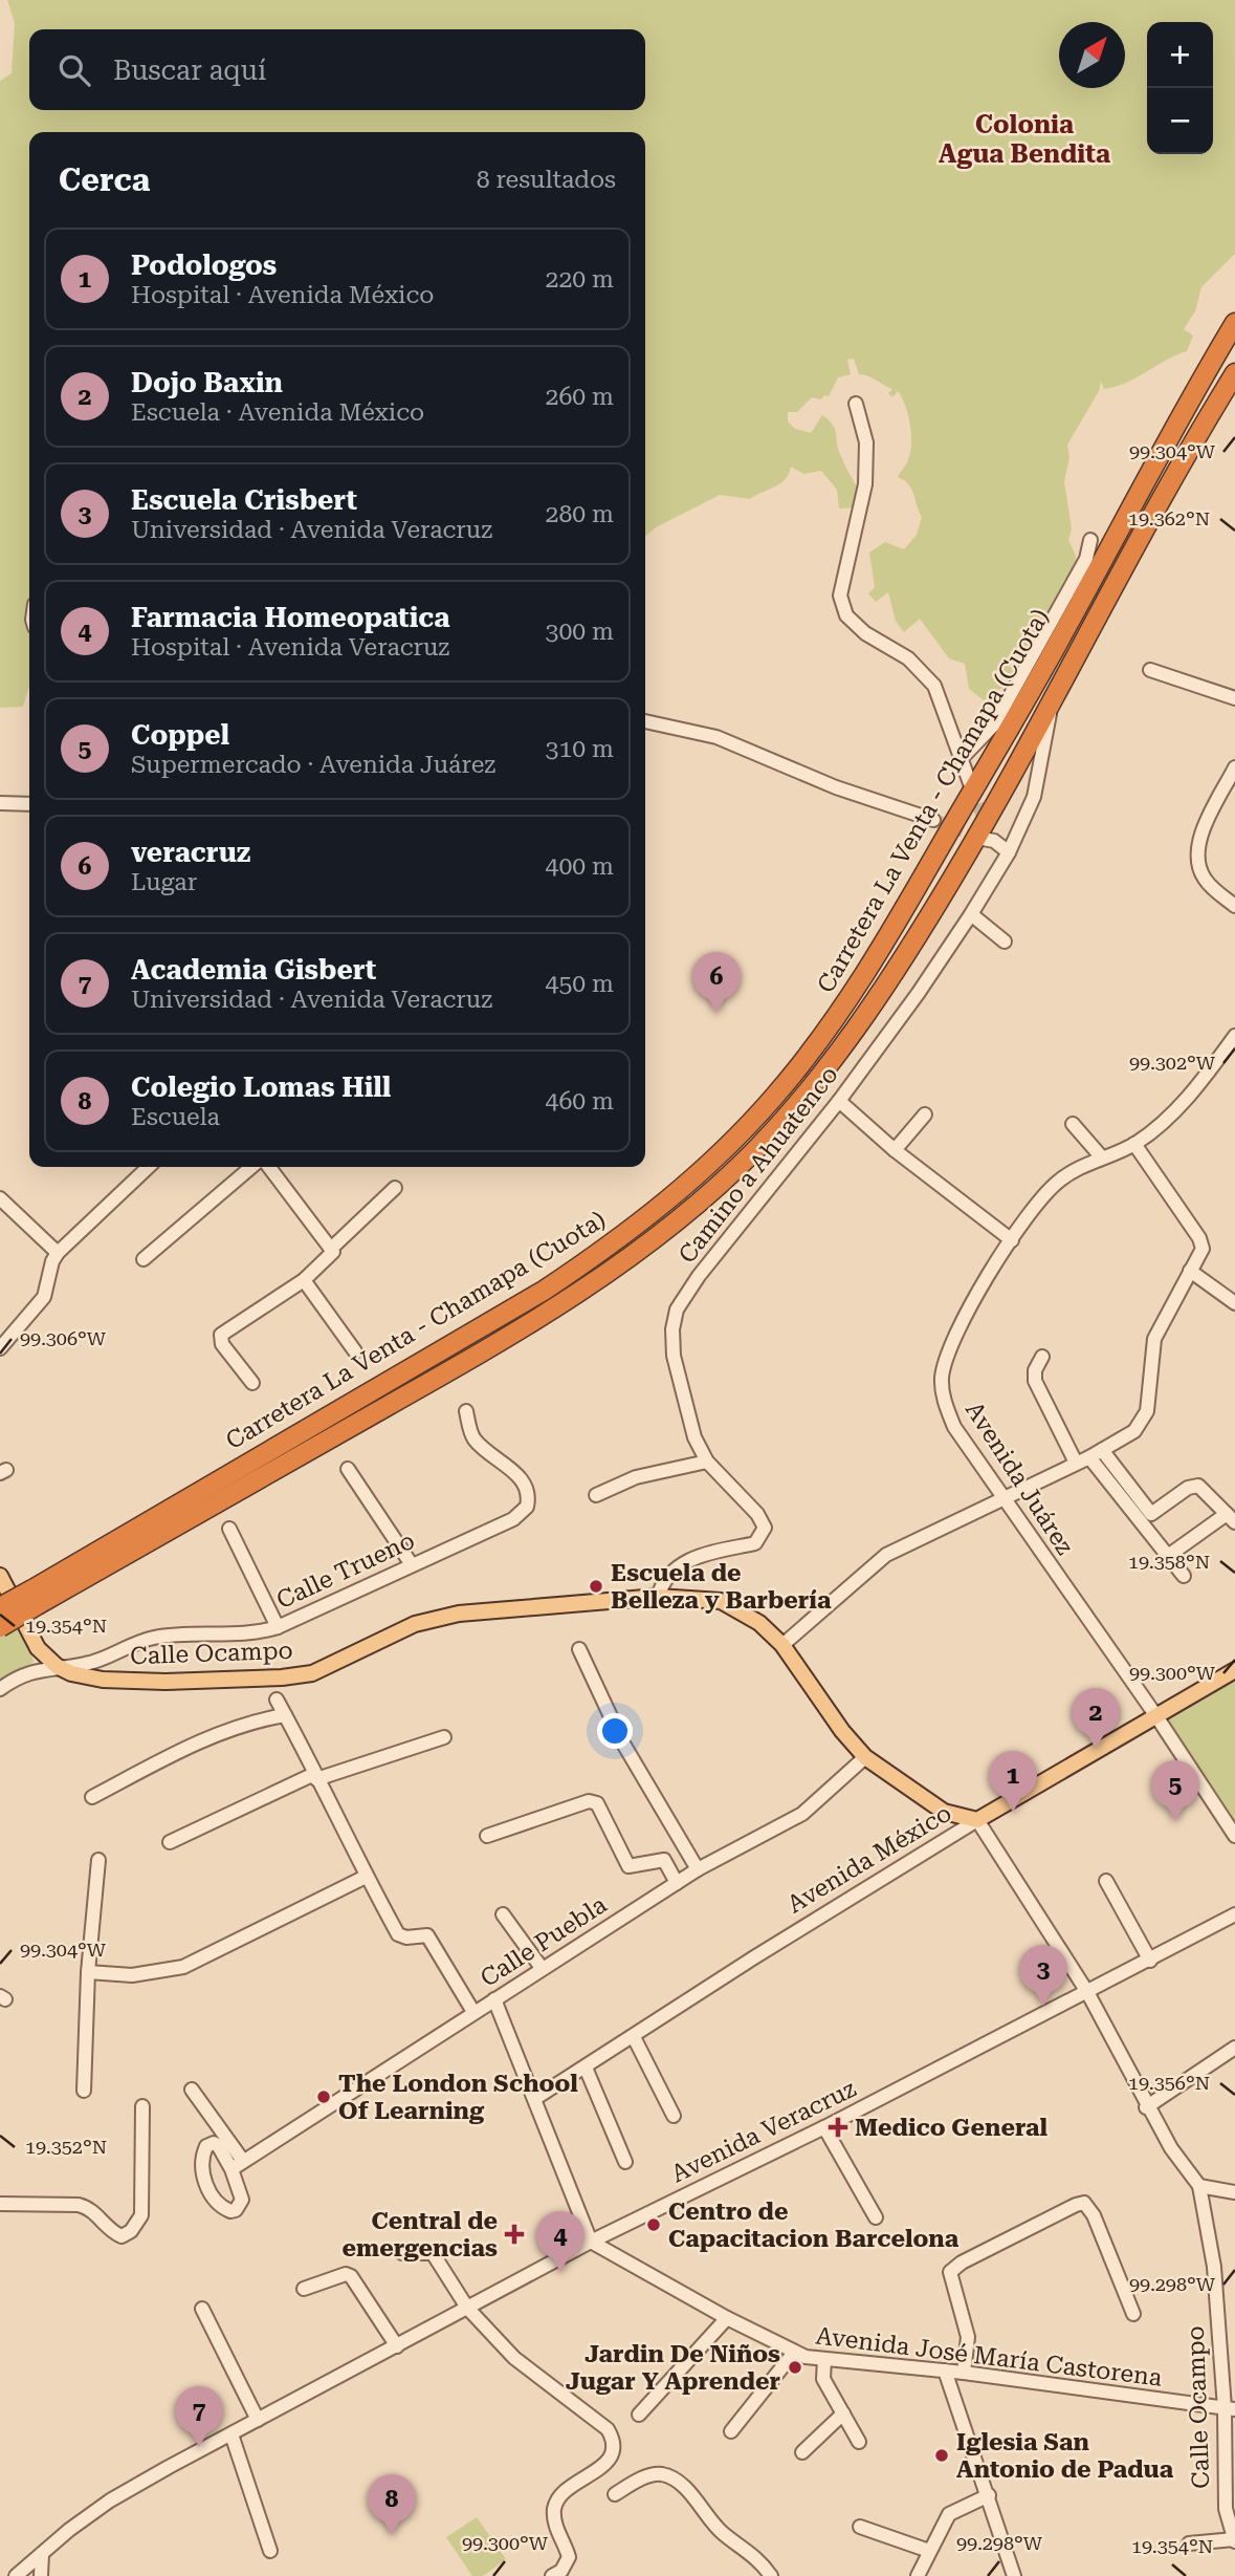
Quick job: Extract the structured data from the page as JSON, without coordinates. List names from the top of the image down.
{
  "streets": {
    "highway": ["Carretera La Venta - Chamapa (Cuota)"],
    "main road": ["Calle Ocampo", "Avenida México"],
    "street": [
      "Camino a Ahuatenco",
      "Avenida Juárez",
      "Calle Trueno",
      "Calle Puebla",
      "Avenida Veracruz",
      "Avenida José María Castorena"
    ]
  },
  "crossings": [
    ["Carretera La Venta - Chamapa (Cuota)", "Camino a Ahuatenco"],
    ["Camino a Ahuatenco", "Calle Ocampo"],
    ["Avenida Juárez", "Avenida México"],
    ["Calle Trueno", "Calle Ocampo"],
    ["Calle Ocampo", "Avenida México"],
    ["Calle Ocampo", "Calle Puebla"],
    ["Calle Ocampo", "Avenida Veracruz"],
    ["Calle Ocampo", "Avenida José María Castorena"],
    ["Avenida Veracruz", "Avenida José María Castorena"]
  ],
  "districts": ["Colonia Agua Bendita"],
  "places": {
    "other": [
      "Escuela de Belleza y Barbería",
      "The London School Of Learning",
      "Centro de Capacitacion Barcelona",
      "Jardin De Niños Jugar Y Aprender",
      "Iglesia San Antonio de Padua"
    ],
    "health": ["Medico General", "Central de emergencias"]
  },
  "north": "top right",
  "page": {
    "map_buttons": ["+", "−"],
    "search": "Buscar aquí",
    "heading": ["Cerca", "8 resultados"],
    "list": [
      {
        "mark": "1",
        "name": "Podologos",
        "note": "Hospital · Avenida México",
        "value": "220 m"
      },
      {
        "mark": "2",
        "name": "Dojo Baxin",
        "note": "Escuela · Avenida México",
        "value": "260 m"
      },
      {
        "mark": "3",
        "name": "Escuela Crisbert",
        "note": "Universidad · Avenida Veracruz",
        "value": "280 m"
      },
      {
        "mark": "4",
        "name": "Farmacia Homeopatica",
        "note": "Hospital · Avenida Veracruz",
        "value": "300 m"
      },
      {
        "mark": "5",
        "name": "Coppel",
        "note": "Supermercado · Avenida Juárez",
        "value": "310 m"
      },
      {
        "mark": "6",
        "name": "veracruz",
        "note": "Lugar",
        "value": "400 m"
      },
      {
        "mark": "7",
        "name": "Academia Gisbert",
        "note": "Universidad · Avenida Veracruz",
        "value": "450 m"
      },
      {
        "mark": "8",
        "name": "Colegio Lomas Hill",
        "note": "Escuela",
        "value": "460 m"
      }
    ],
    "pins": [
      "6",
      "2",
      "1",
      "5",
      "3",
      "4",
      "7",
      "8"
    ]
  },
  "coordinates": [
    "99.304°W",
    "19.362°N",
    "99.302°W",
    "99.306°W",
    "19.358°N",
    "19.354°N",
    "99.300°W",
    "19.356°N",
    "19.352°N",
    "99.298°W"
  ]
}
